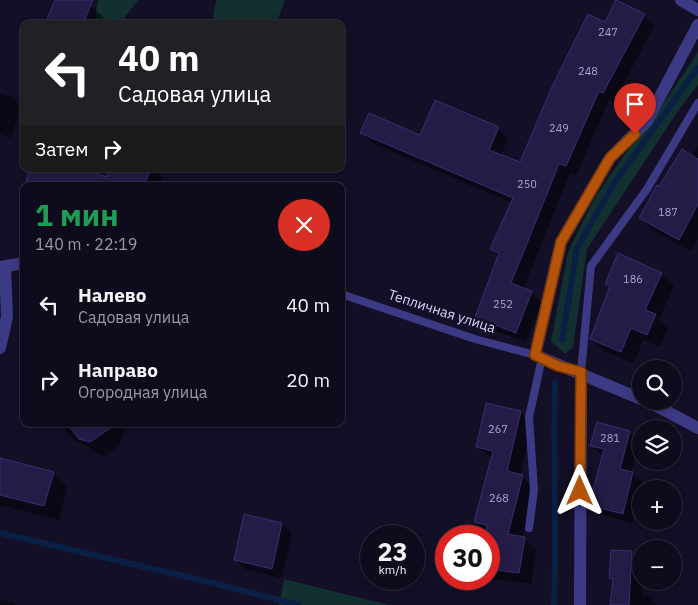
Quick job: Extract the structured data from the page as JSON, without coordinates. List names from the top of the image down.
{
  "streets": {
    "lane": ["Тепличная улица"]
  },
  "house_numbers": [
    "247",
    "248",
    "249",
    "250",
    "187",
    "186",
    "252",
    "267",
    "281",
    "268"
  ],
  "page": {
    "turn": ["40 m", "Садовая улица"],
    "then": "Затем",
    "heading": ["1 мин", "140 m · 22:19"],
    "list": [
      {
        "name": "Налево",
        "note": "Садовая улица",
        "value": "40 m"
      },
      {
        "name": "Направо",
        "note": "Огородная улица",
        "value": "20 m"
      }
    ],
    "map_buttons": ["+", "−"],
    "speed": "23 km/h",
    "limit": "30"
  }
}
